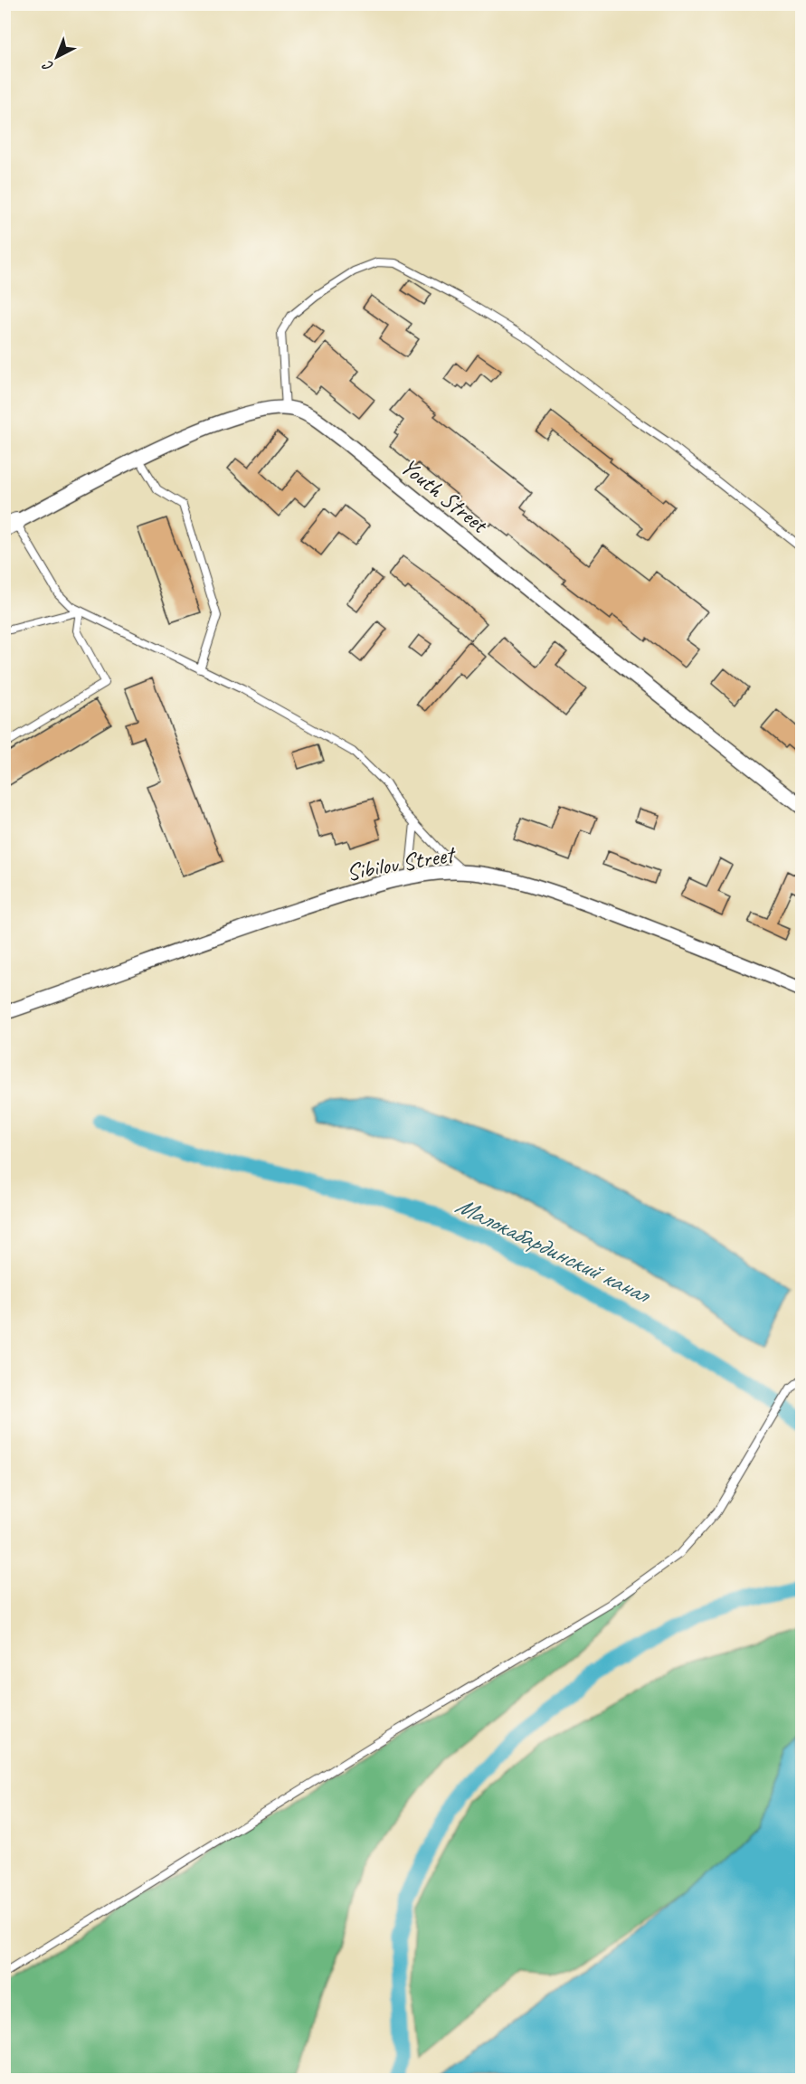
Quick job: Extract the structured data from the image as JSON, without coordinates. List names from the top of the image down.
{
  "streets": {
    "street": ["Youth Street", "Sibilov Street"]
  },
  "water": ["Малокабардинский канал"],
  "north": "bottom left"
}
